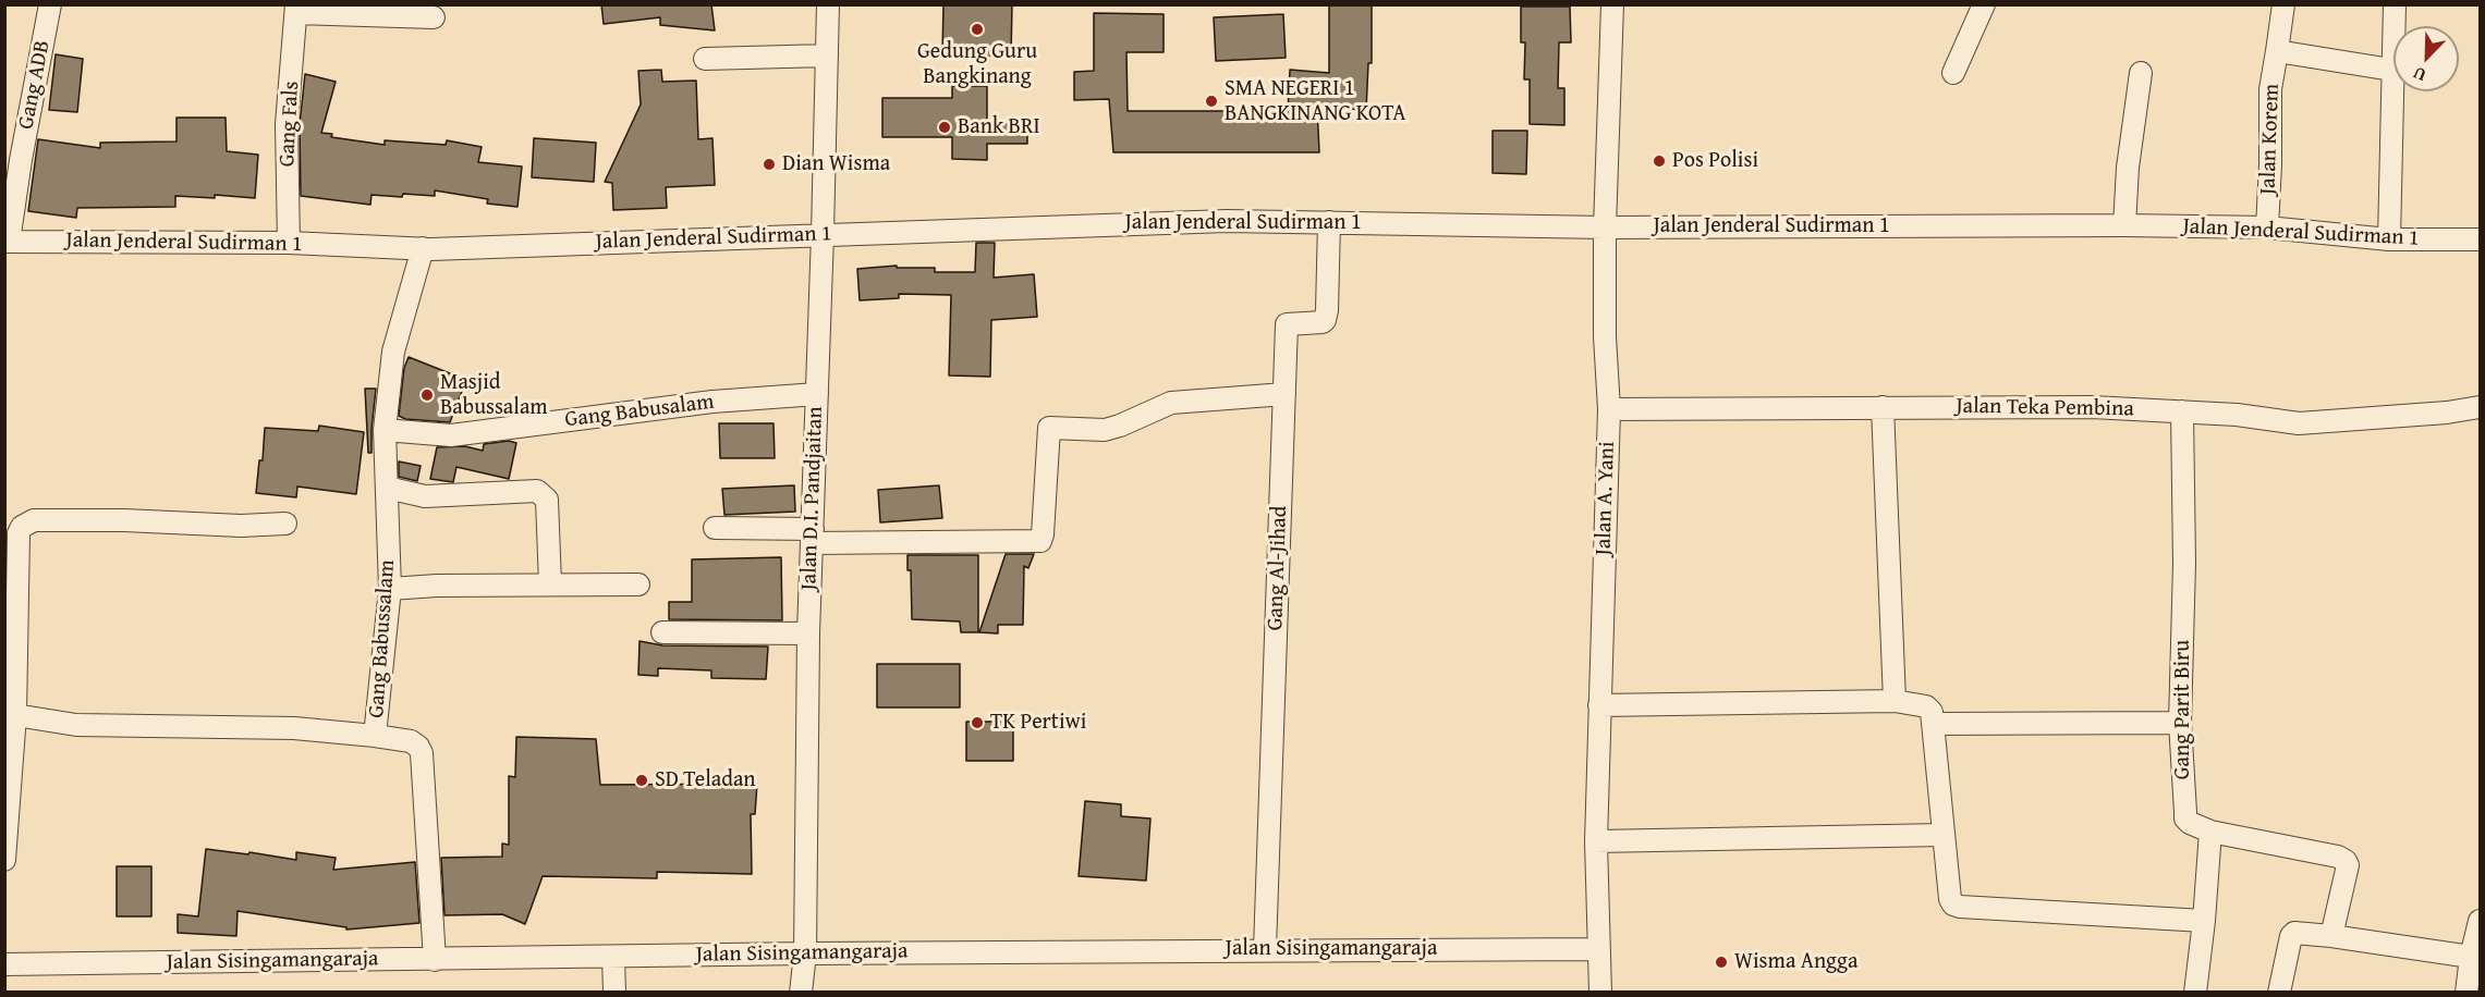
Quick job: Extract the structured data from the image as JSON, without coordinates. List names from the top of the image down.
{
  "streets": {
    "street": [
      "Gang ADB",
      "Gang Fals",
      "Jalan Korem",
      "Jalan Jenderal Sudirman 1",
      "Jalan Teka Pembina",
      "Gang Babusalam",
      "Jalan D.I. Pandjaitan",
      "Jalan A. Yani",
      "Gang Al-Jihad",
      "Gang Babussalam",
      "Gang Parit Biru",
      "Jalan Sisingamangaraja"
    ]
  },
  "crossings": [
    ["Gang ADB", "Jalan Jenderal Sudirman 1"],
    ["Gang Fals", "Jalan Jenderal Sudirman 1"],
    ["Jalan Korem", "Jalan Jenderal Sudirman 1"],
    ["Jalan Jenderal Sudirman 1", "Jalan D.I. Pandjaitan"],
    ["Jalan Jenderal Sudirman 1", "Jalan A. Yani"],
    ["Jalan Jenderal Sudirman 1", "Gang Al-Jihad"],
    ["Jalan Jenderal Sudirman 1", "Gang Babussalam"],
    ["Jalan Teka Pembina", "Jalan A. Yani"],
    ["Jalan Teka Pembina", "Gang Parit Biru"],
    ["Gang Babusalam", "Jalan D.I. Pandjaitan"],
    ["Gang Babusalam", "Gang Babussalam"],
    ["Jalan D.I. Pandjaitan", "Jalan Sisingamangaraja"],
    ["Jalan A. Yani", "Jalan Sisingamangaraja"],
    ["Gang Al-Jihad", "Jalan Sisingamangaraja"],
    ["Gang Babussalam", "Jalan Sisingamangaraja"]
  ],
  "places": [
    "Gedung Guru Bangkinang",
    "SMA NEGERI 1 BANGKINANG KOTA",
    "Bank BRI",
    "Pos Polisi",
    "Dian Wisma",
    "Masjid Babussalam",
    "TK Pertiwi",
    "SD Teladan",
    "Wisma Angga"
  ],
  "north": "bottom left"
}
